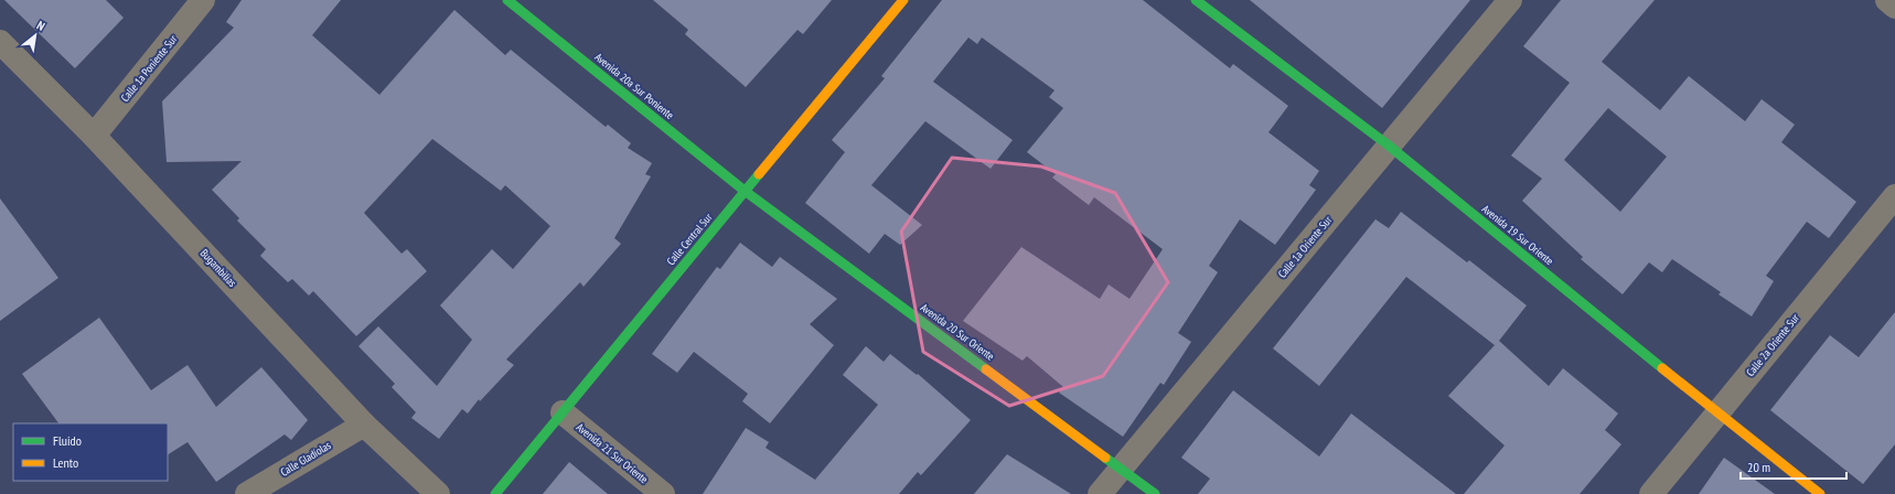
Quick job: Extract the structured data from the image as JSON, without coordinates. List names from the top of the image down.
{
  "streets": {
    "street": [
      "Calle 1a Poniente Sur",
      "Avenida 20a Sur Poniente",
      "Avenida 19 Sur Oriente",
      "Calle Central Sur",
      "Calle 1a Oriente Sur",
      "Bugambilias",
      "Avenida 20 Sur Oriente",
      "Calle 2a Oriente Sur",
      "Avenida 21 Sur Oriente",
      "Calle Gladiolas"
    ]
  },
  "crossings": [
    ["Calle 1a Poniente Sur", "Bugambilias"],
    ["Avenida 20a Sur Poniente", "Calle Central Sur"],
    ["Avenida 20a Sur Poniente", "Avenida 20 Sur Oriente"],
    ["Avenida 19 Sur Oriente", "Calle 1a Oriente Sur"],
    ["Avenida 19 Sur Oriente", "Calle 2a Oriente Sur"],
    ["Calle Central Sur", "Avenida 20 Sur Oriente"],
    ["Calle Central Sur", "Avenida 21 Sur Oriente"],
    ["Calle 1a Oriente Sur", "Avenida 20 Sur Oriente"],
    ["Bugambilias", "Calle Gladiolas"]
  ],
  "legend": ["Fluido", "Lento"],
  "scale_bar": "20 m",
  "north": "top right"
}
